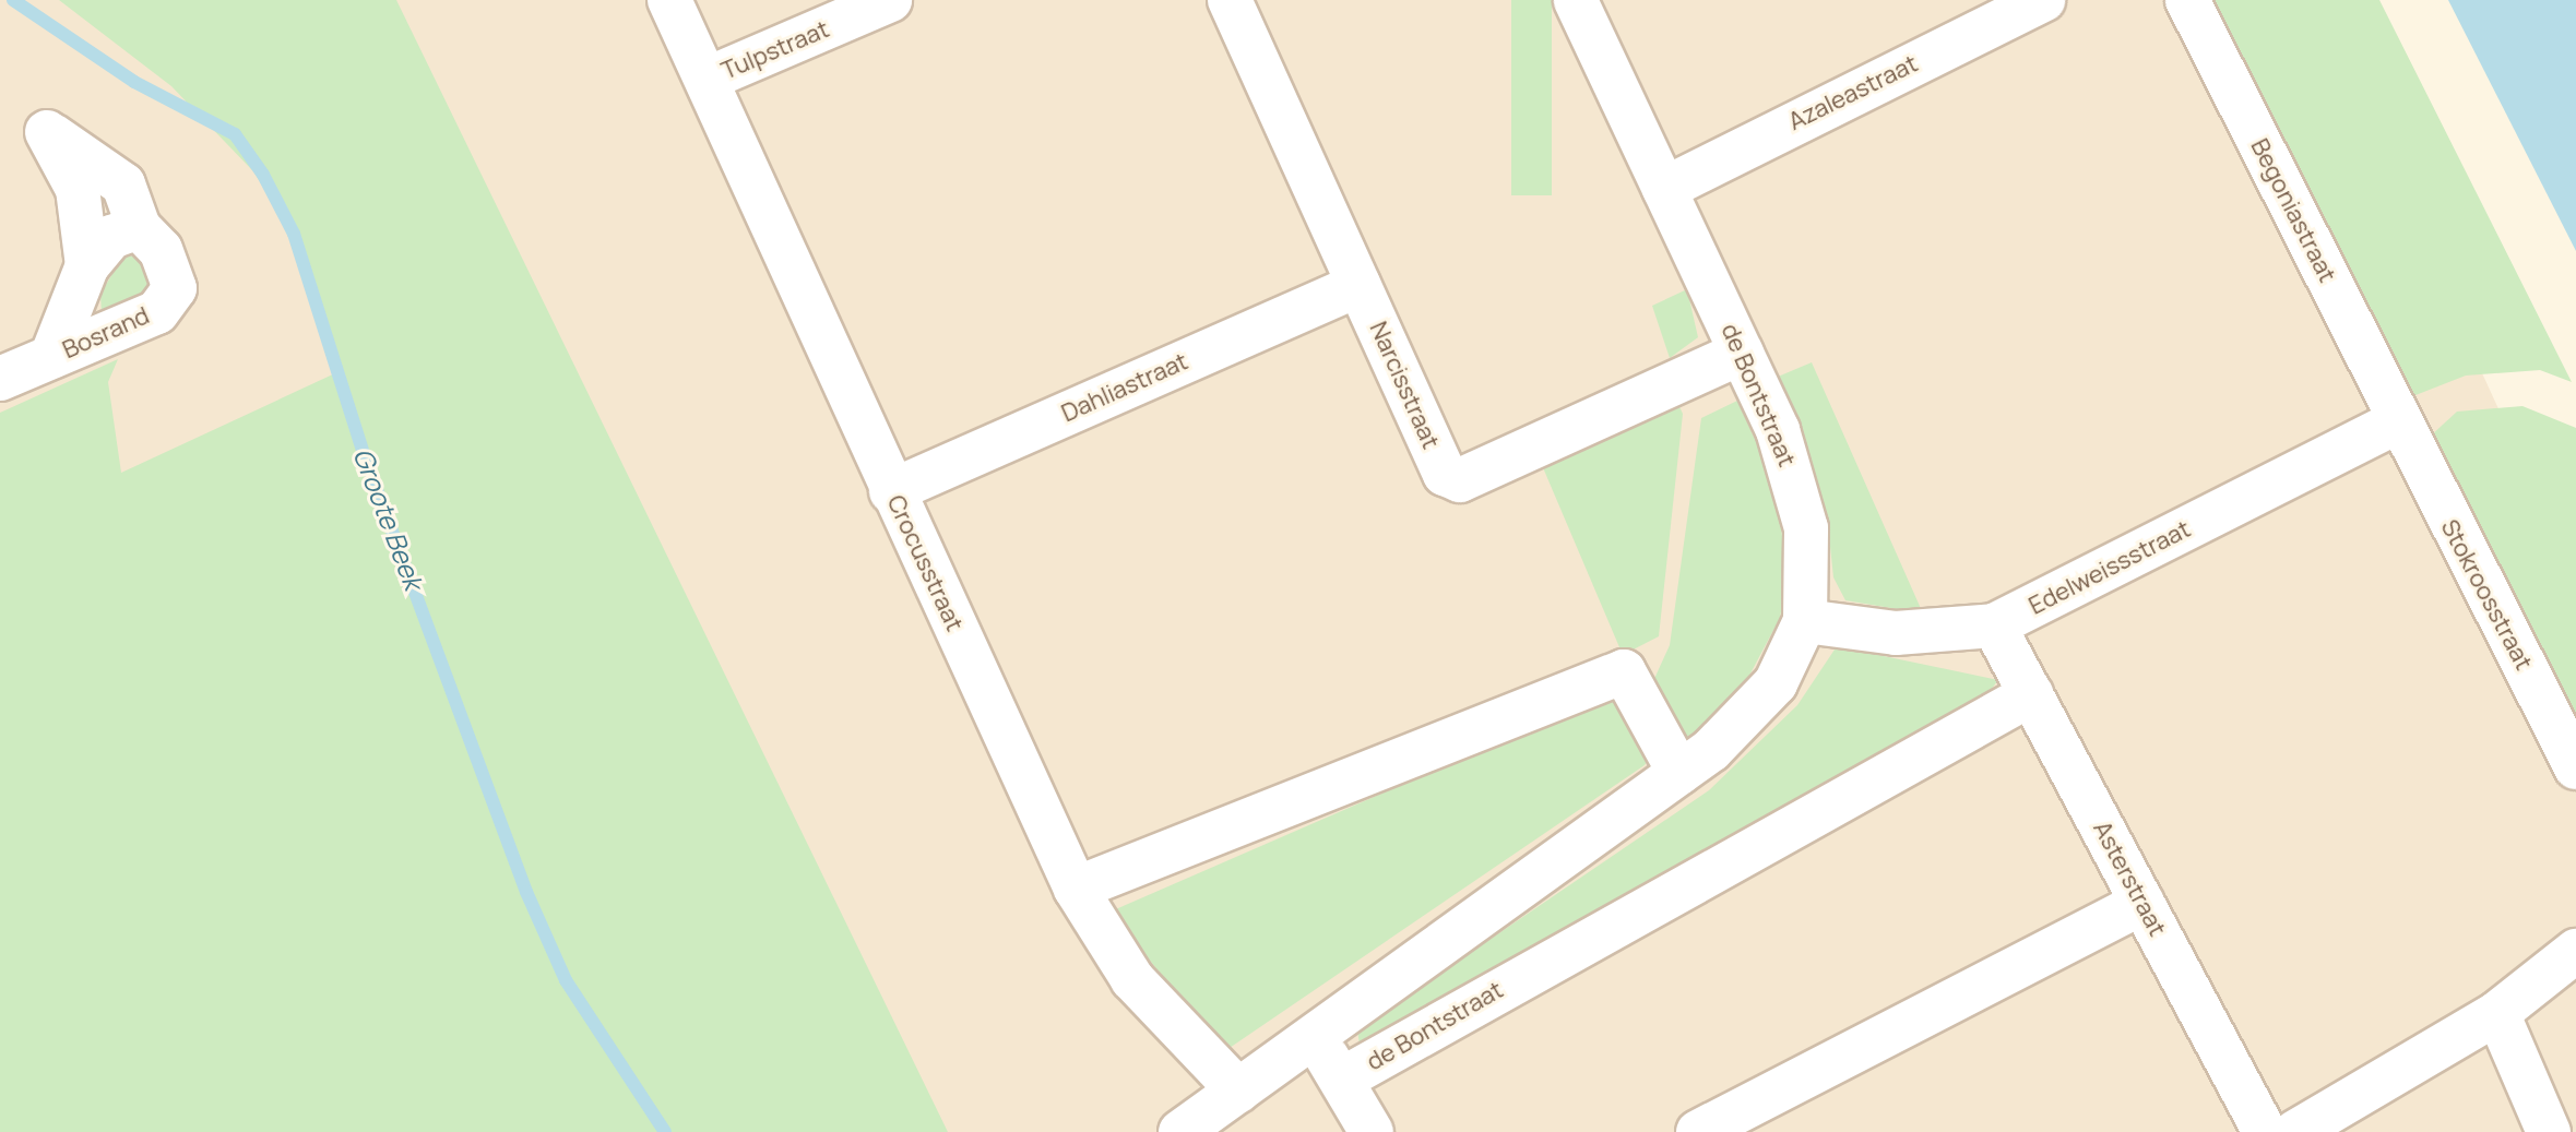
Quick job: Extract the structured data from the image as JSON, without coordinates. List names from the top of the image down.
{
  "streets": {
    "street": [
      "Tulpstraat",
      "Azaleastraat",
      "Begoniastraat",
      "Bosrand",
      "Narcisstraat",
      "Dahliastraat",
      "de Bontstraat",
      "Crocusstraat",
      "Edelweissstraat",
      "Stokroosstraat",
      "Asterstraat"
    ]
  },
  "crossings": [
    ["Tulpstraat", "Crocusstraat"],
    ["Azaleastraat", "de Bontstraat"],
    ["Begoniastraat", "Edelweissstraat"],
    ["Begoniastraat", "Stokroosstraat"],
    ["Narcisstraat", "Dahliastraat"],
    ["Narcisstraat", "de Bontstraat"],
    ["Dahliastraat", "Crocusstraat"],
    ["de Bontstraat", "Crocusstraat"],
    ["de Bontstraat", "Edelweissstraat"],
    ["de Bontstraat", "Asterstraat"],
    ["Edelweissstraat", "Stokroosstraat"],
    ["Edelweissstraat", "Asterstraat"]
  ],
  "water": ["Groote Beek"]
}
